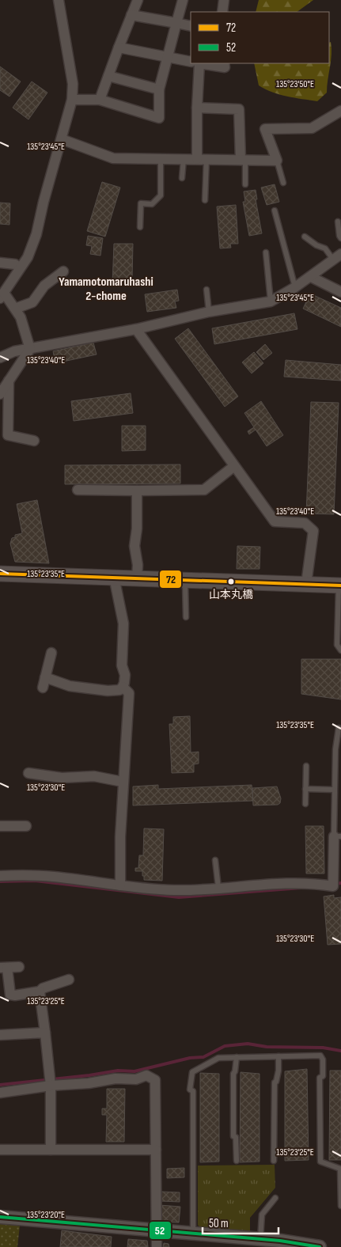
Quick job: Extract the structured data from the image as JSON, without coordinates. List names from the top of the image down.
{
  "districts": ["Yamamotomaruhashi 2-chome"],
  "places": ["山本丸橋"],
  "lines": ["transit line 72", "transit line 52"],
  "legend": ["72", "52"],
  "scale_bar": "50 m",
  "coordinates": [
    "135°23'50\"E",
    "135°23'45\"E",
    "135°23'40\"E",
    "135°23'35\"E",
    "135°23'30\"E",
    "135°23'25\"E",
    "135°23'20\"E"
  ]
}
